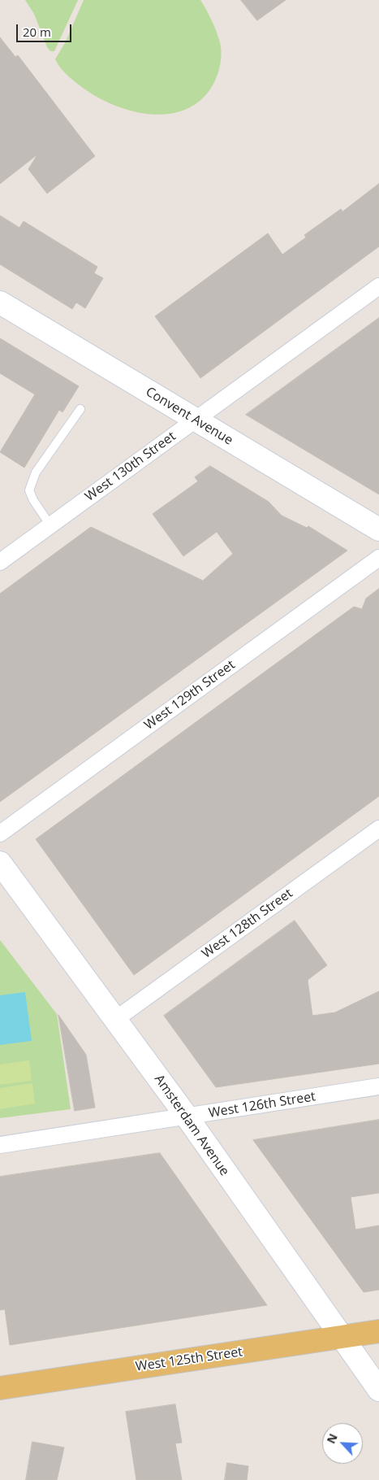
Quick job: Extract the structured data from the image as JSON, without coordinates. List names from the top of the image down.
{
  "streets": {
    "main road": ["Convent Avenue", "Amsterdam Avenue", "West 125th Street"],
    "street": [
      "West 130th Street",
      "West 129th Street",
      "West 128th Street",
      "West 126th Street"
    ]
  },
  "crossings": [
    ["Convent Avenue", "West 130th Street"],
    ["West 128th Street", "Amsterdam Avenue"],
    ["West 126th Street", "Amsterdam Avenue"],
    ["Amsterdam Avenue", "West 125th Street"]
  ],
  "scale_bar": "20 m",
  "north": "top left"
}
